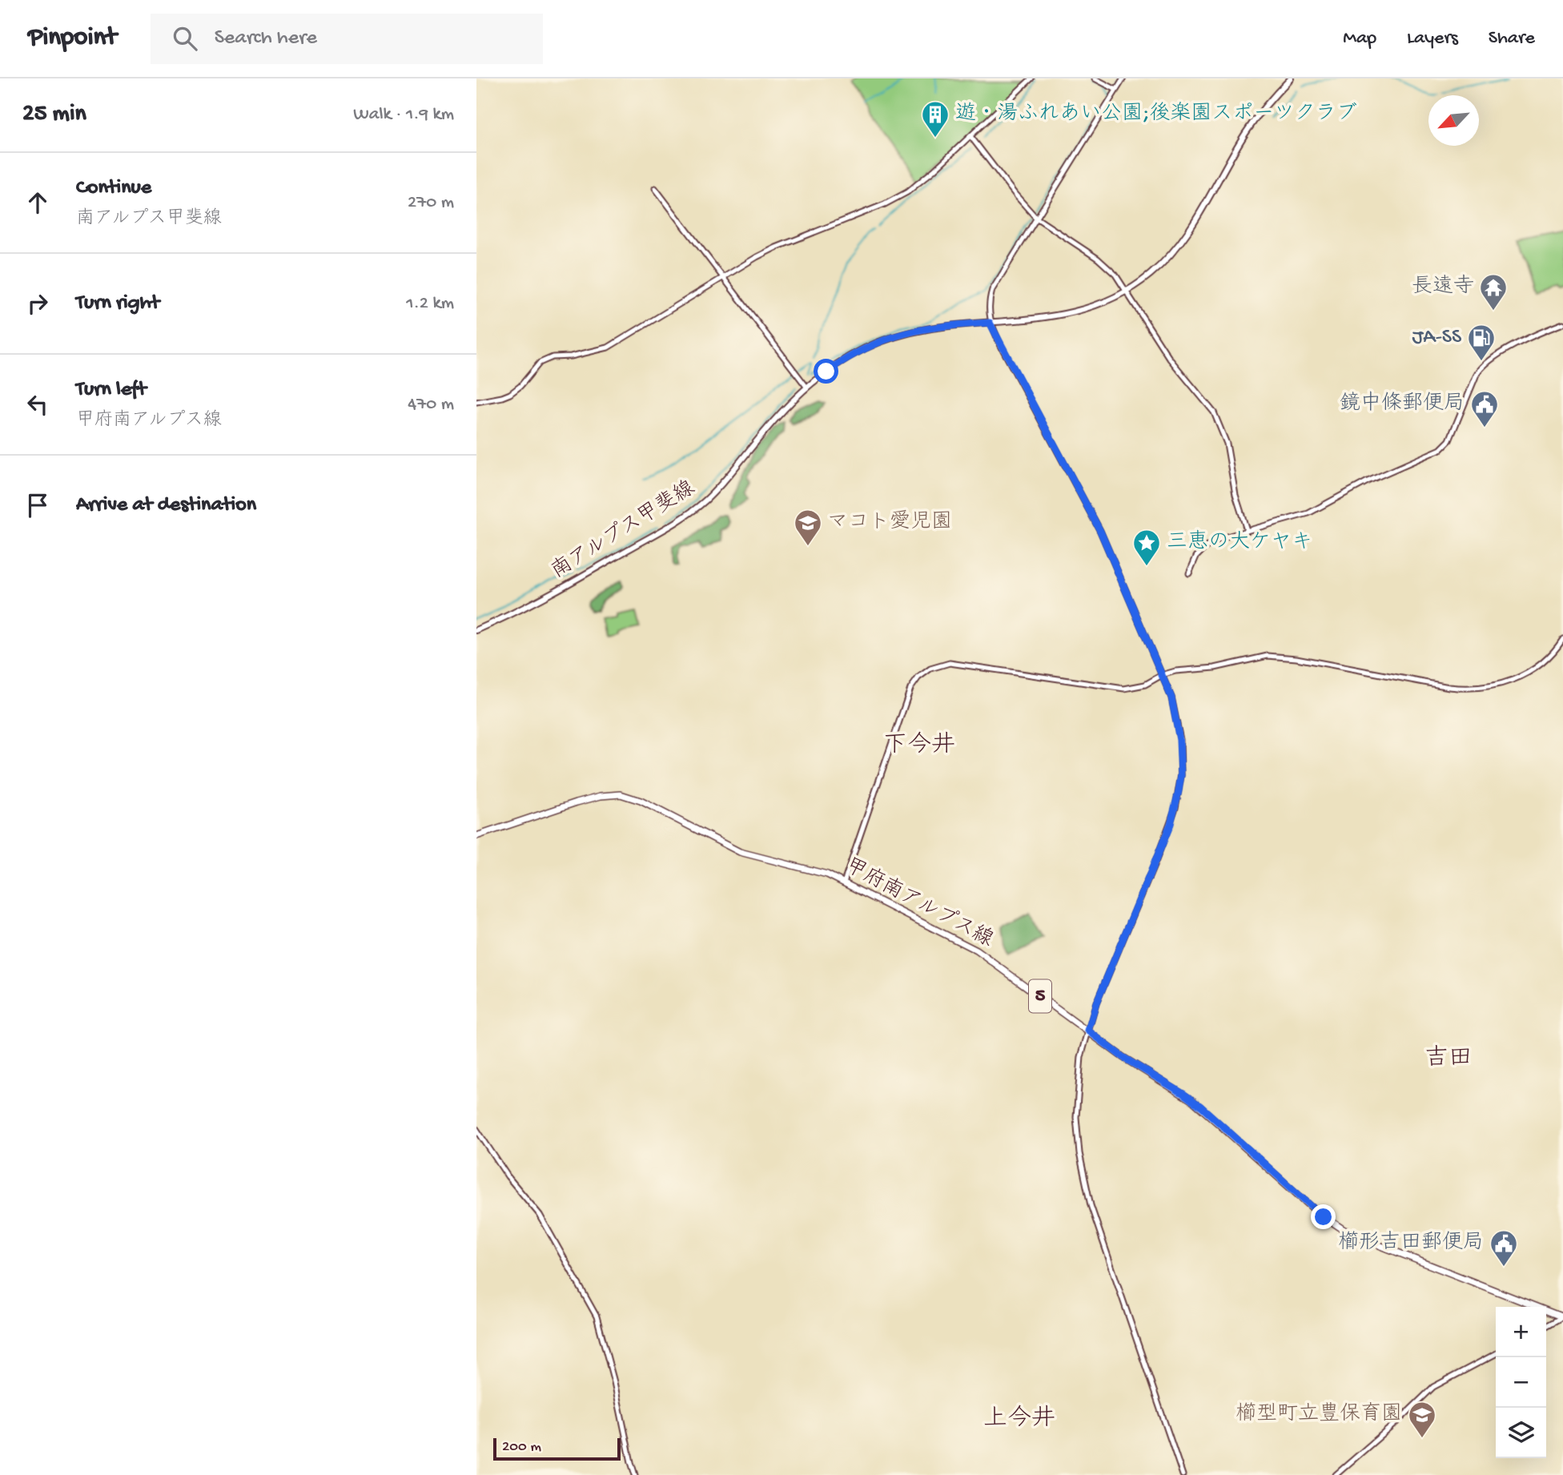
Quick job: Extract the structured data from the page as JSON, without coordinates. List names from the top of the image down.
{
  "streets": {
    "main road": ["南アルプス甲斐線", "甲府南アルプス線", "5"]
  },
  "districts": ["下今井", "吉田", "上今井"],
  "places": {
    "building": ["遊・湯ふれあい公園;後楽園スポーツクラブ"],
    "temple": ["長遠寺"],
    "fuel station": ["JA-SS"],
    "public building": ["鏡中條郵便局", "櫛形吉田郵便局"],
    "school or university": ["マコト愛児園", "櫛型町立豊保育園"],
    "place": ["三恵の大ケヤキ"]
  },
  "scale_bar": "200 m",
  "north": "bottom left",
  "page": {
    "header": "Pinpoint",
    "search": "Search here",
    "nav": ["Map", "Layers", "Share"],
    "heading": ["25 min", "Walk · 1.9 km"],
    "list": [
      ["Continue", "南アルプス甲斐線", "270 m"],
      ["Turn right", "1.2 km"],
      ["Turn left", "甲府南アルプス線", "470 m"],
      "Arrive at destination"
    ],
    "map_buttons": ["+", "−"],
    "scale": "200 m"
  }
}
